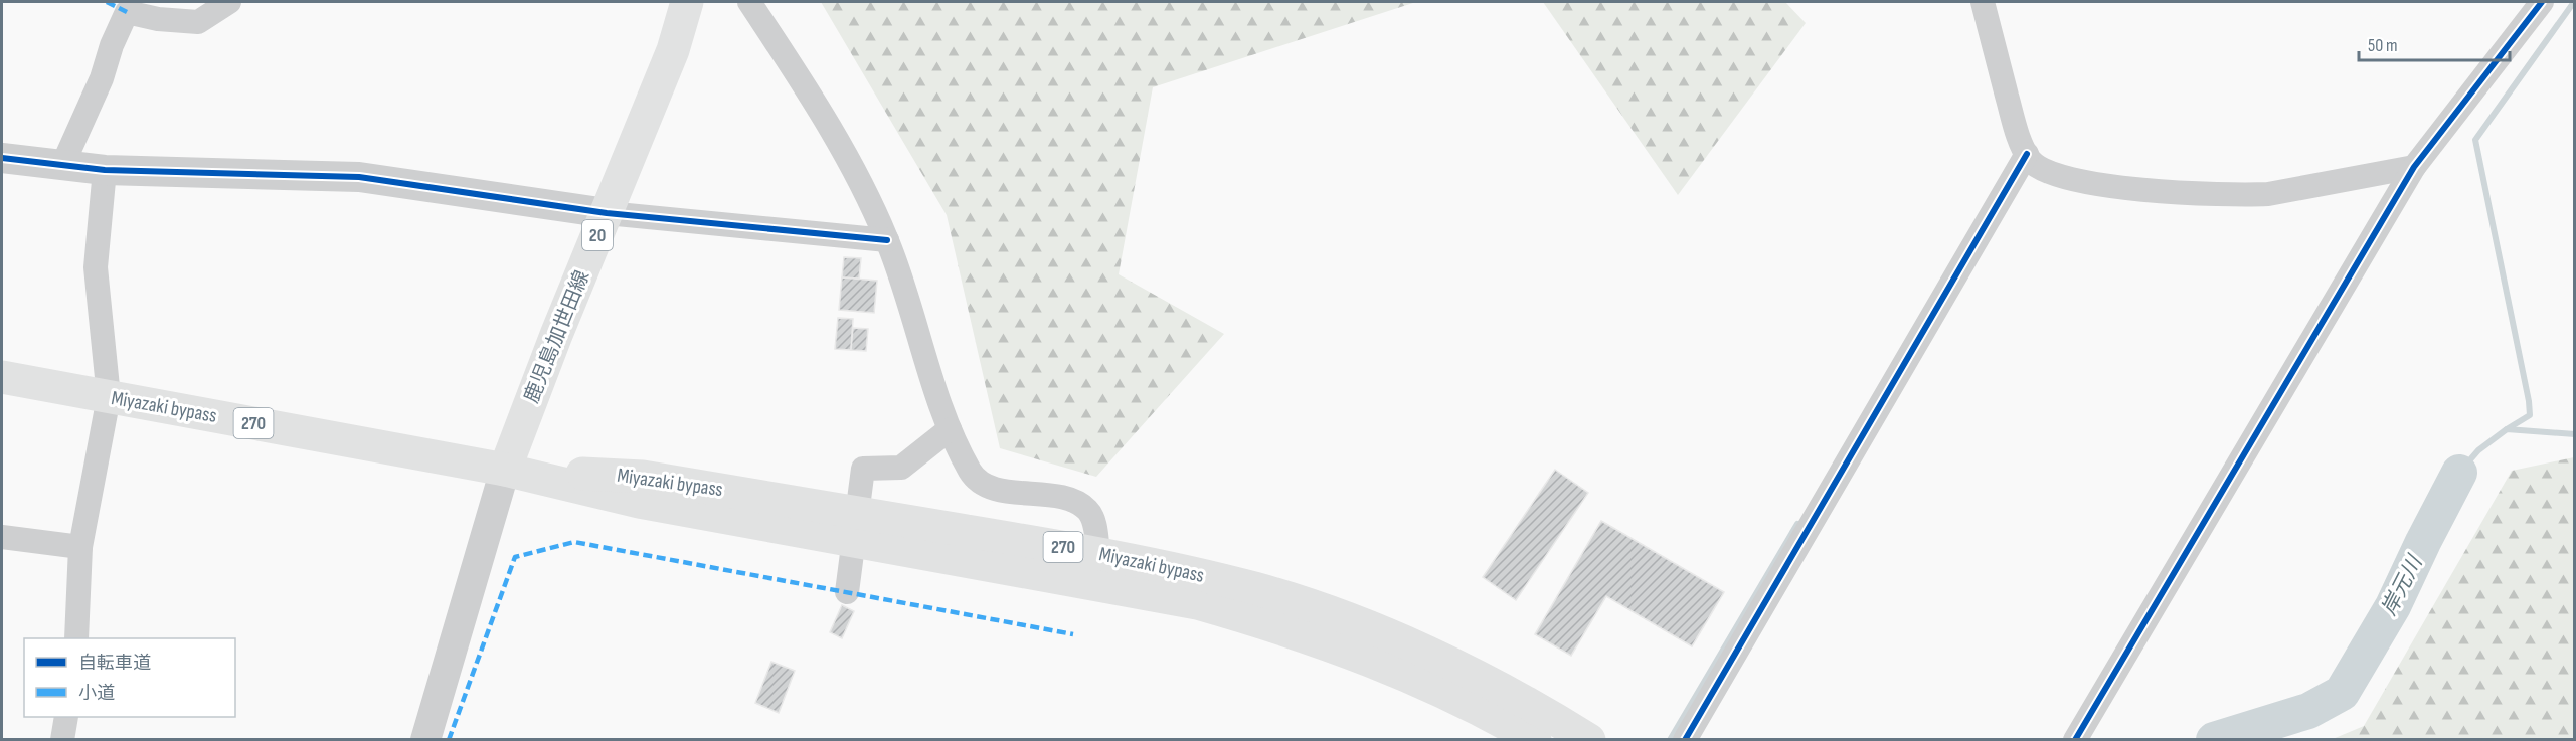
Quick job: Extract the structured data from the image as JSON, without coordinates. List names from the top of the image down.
{
  "streets": {
    "main road": [
      "20",
      "鹿児島加世田線",
      "Miyazaki bypass",
      "270"
    ]
  },
  "crossings": [
    ["鹿児島加世田線", "Miyazaki bypass"]
  ],
  "water": ["岸元川"],
  "legend": ["自転車道", "小道"],
  "scale_bar": "50 m"
}
